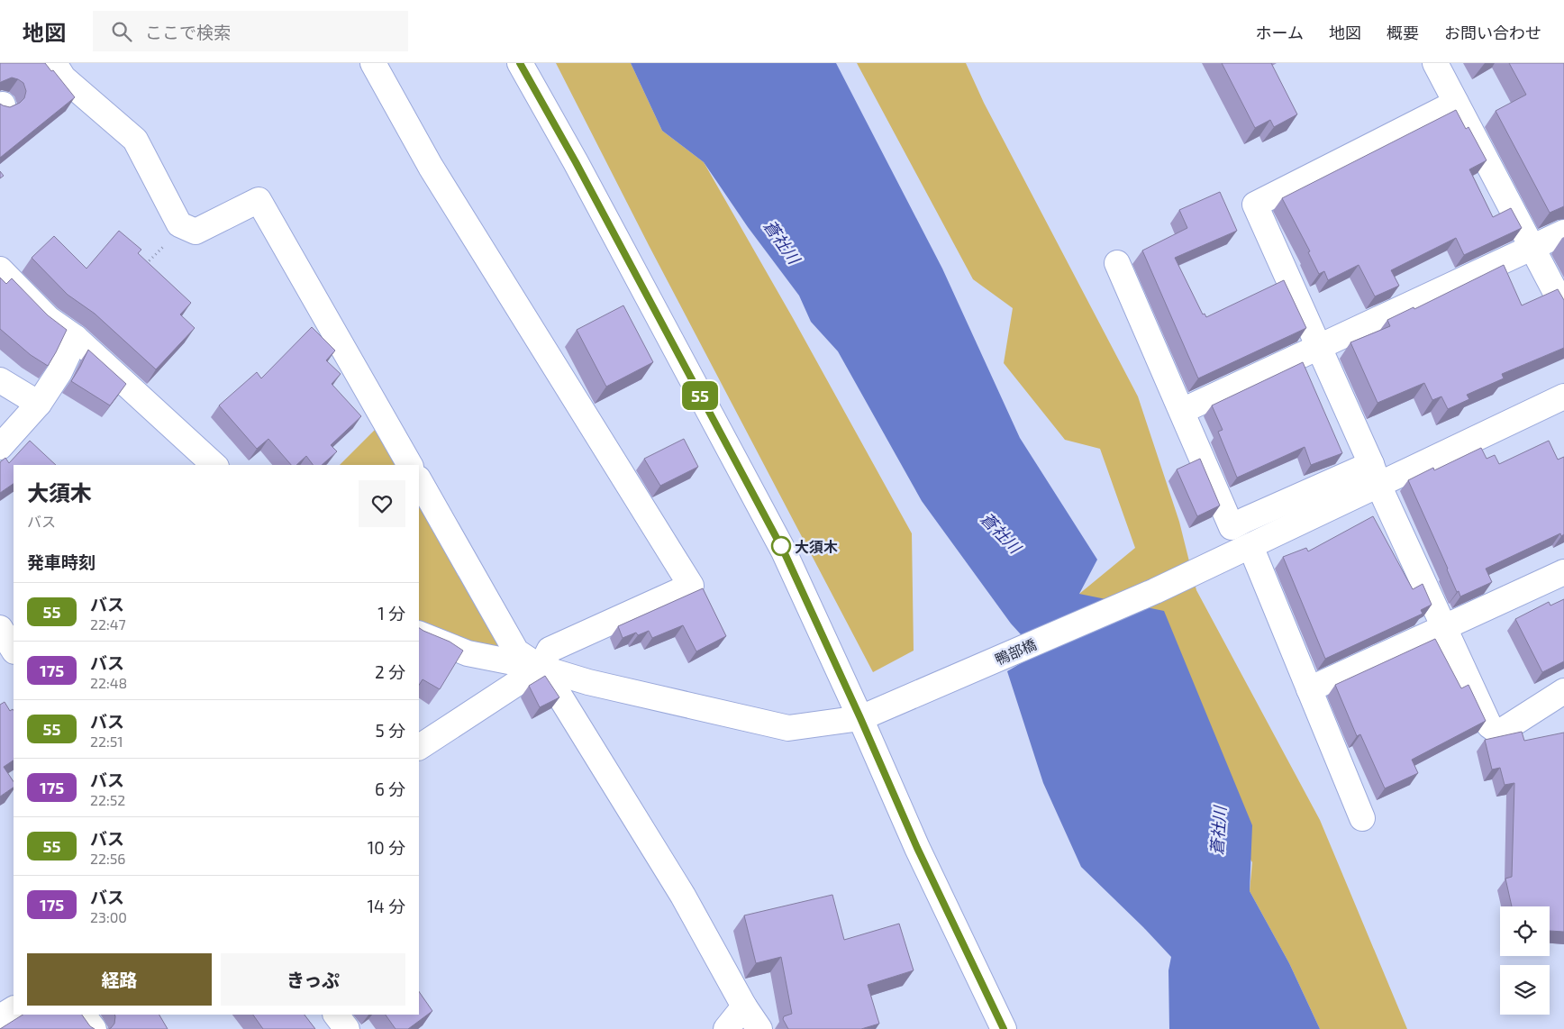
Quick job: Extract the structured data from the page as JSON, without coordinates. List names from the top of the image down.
{
  "streets": {
    "main road": ["鴨部橋"]
  },
  "water": ["蒼社川"],
  "places": ["大須木"],
  "lines": ["bus line 55"],
  "page": {
    "header": "地図",
    "search": "ここで検索",
    "nav": [
      "ホーム",
      "地図",
      "概要",
      "お問い合わせ"
    ],
    "on_map": "55",
    "heading": [
      ["大須木", "バス"],
      "発車時刻"
    ],
    "list": [
      {
        "mark": "55",
        "name": "バス",
        "note": "22:47",
        "value": "1 分"
      },
      {
        "mark": "175",
        "name": "バス",
        "note": "22:48",
        "value": "2 分"
      },
      {
        "mark": "55",
        "name": "バス",
        "note": "22:51",
        "value": "5 分"
      },
      {
        "mark": "175",
        "name": "バス",
        "note": "22:52",
        "value": "6 分"
      },
      {
        "mark": "55",
        "name": "バス",
        "note": "22:56",
        "value": "10 分"
      },
      {
        "mark": "175",
        "name": "バス",
        "note": "23:00",
        "value": "14 分"
      }
    ],
    "buttons": ["経路", "きっぷ"]
  }
}
